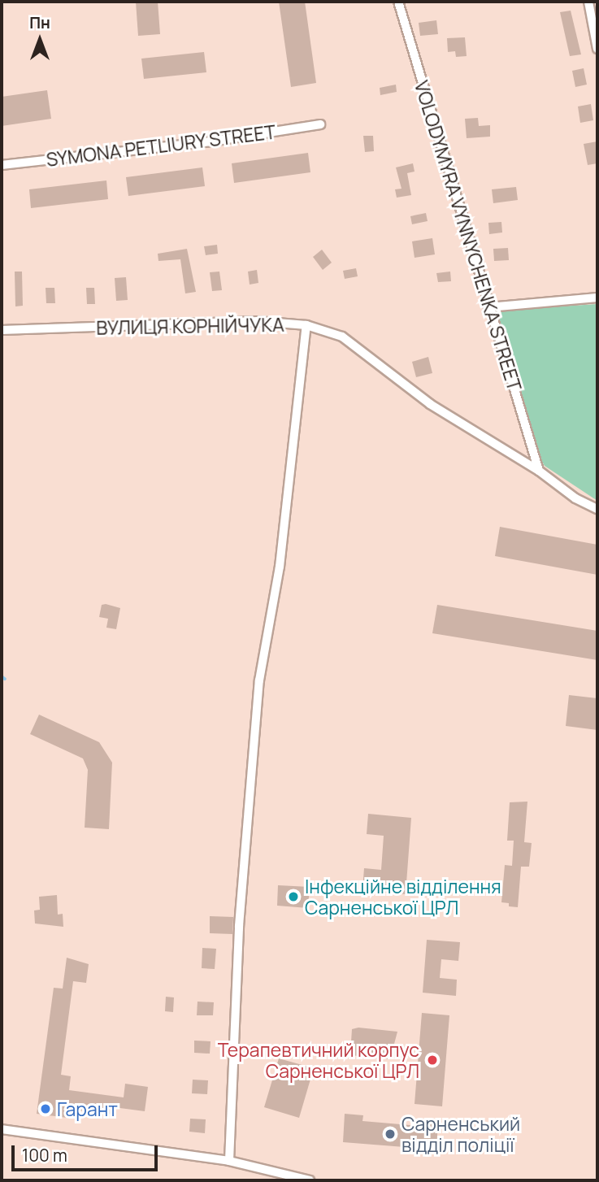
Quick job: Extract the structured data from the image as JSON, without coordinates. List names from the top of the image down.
{
  "streets": {
    "street": ["SYMONA PETLIURY STREET", "VOLODYMYRA VYNNYCHENKA STREET", "ВУЛИЦЯ КОРНІЙЧУКА"]
  },
  "crossings": [
    ["VOLODYMYRA VYNNYCHENKA STREET", "ВУЛИЦЯ КОРНІЙЧУКА"]
  ],
  "places": [
    "Інфекційне відділення Сарненської ЦРЛ",
    "Терапевтичний корпус Сарненської ЦРЛ",
    "Гарант",
    "Сарненський відділ поліції"
  ],
  "scale_bar": "100 m",
  "north": "top"
}
